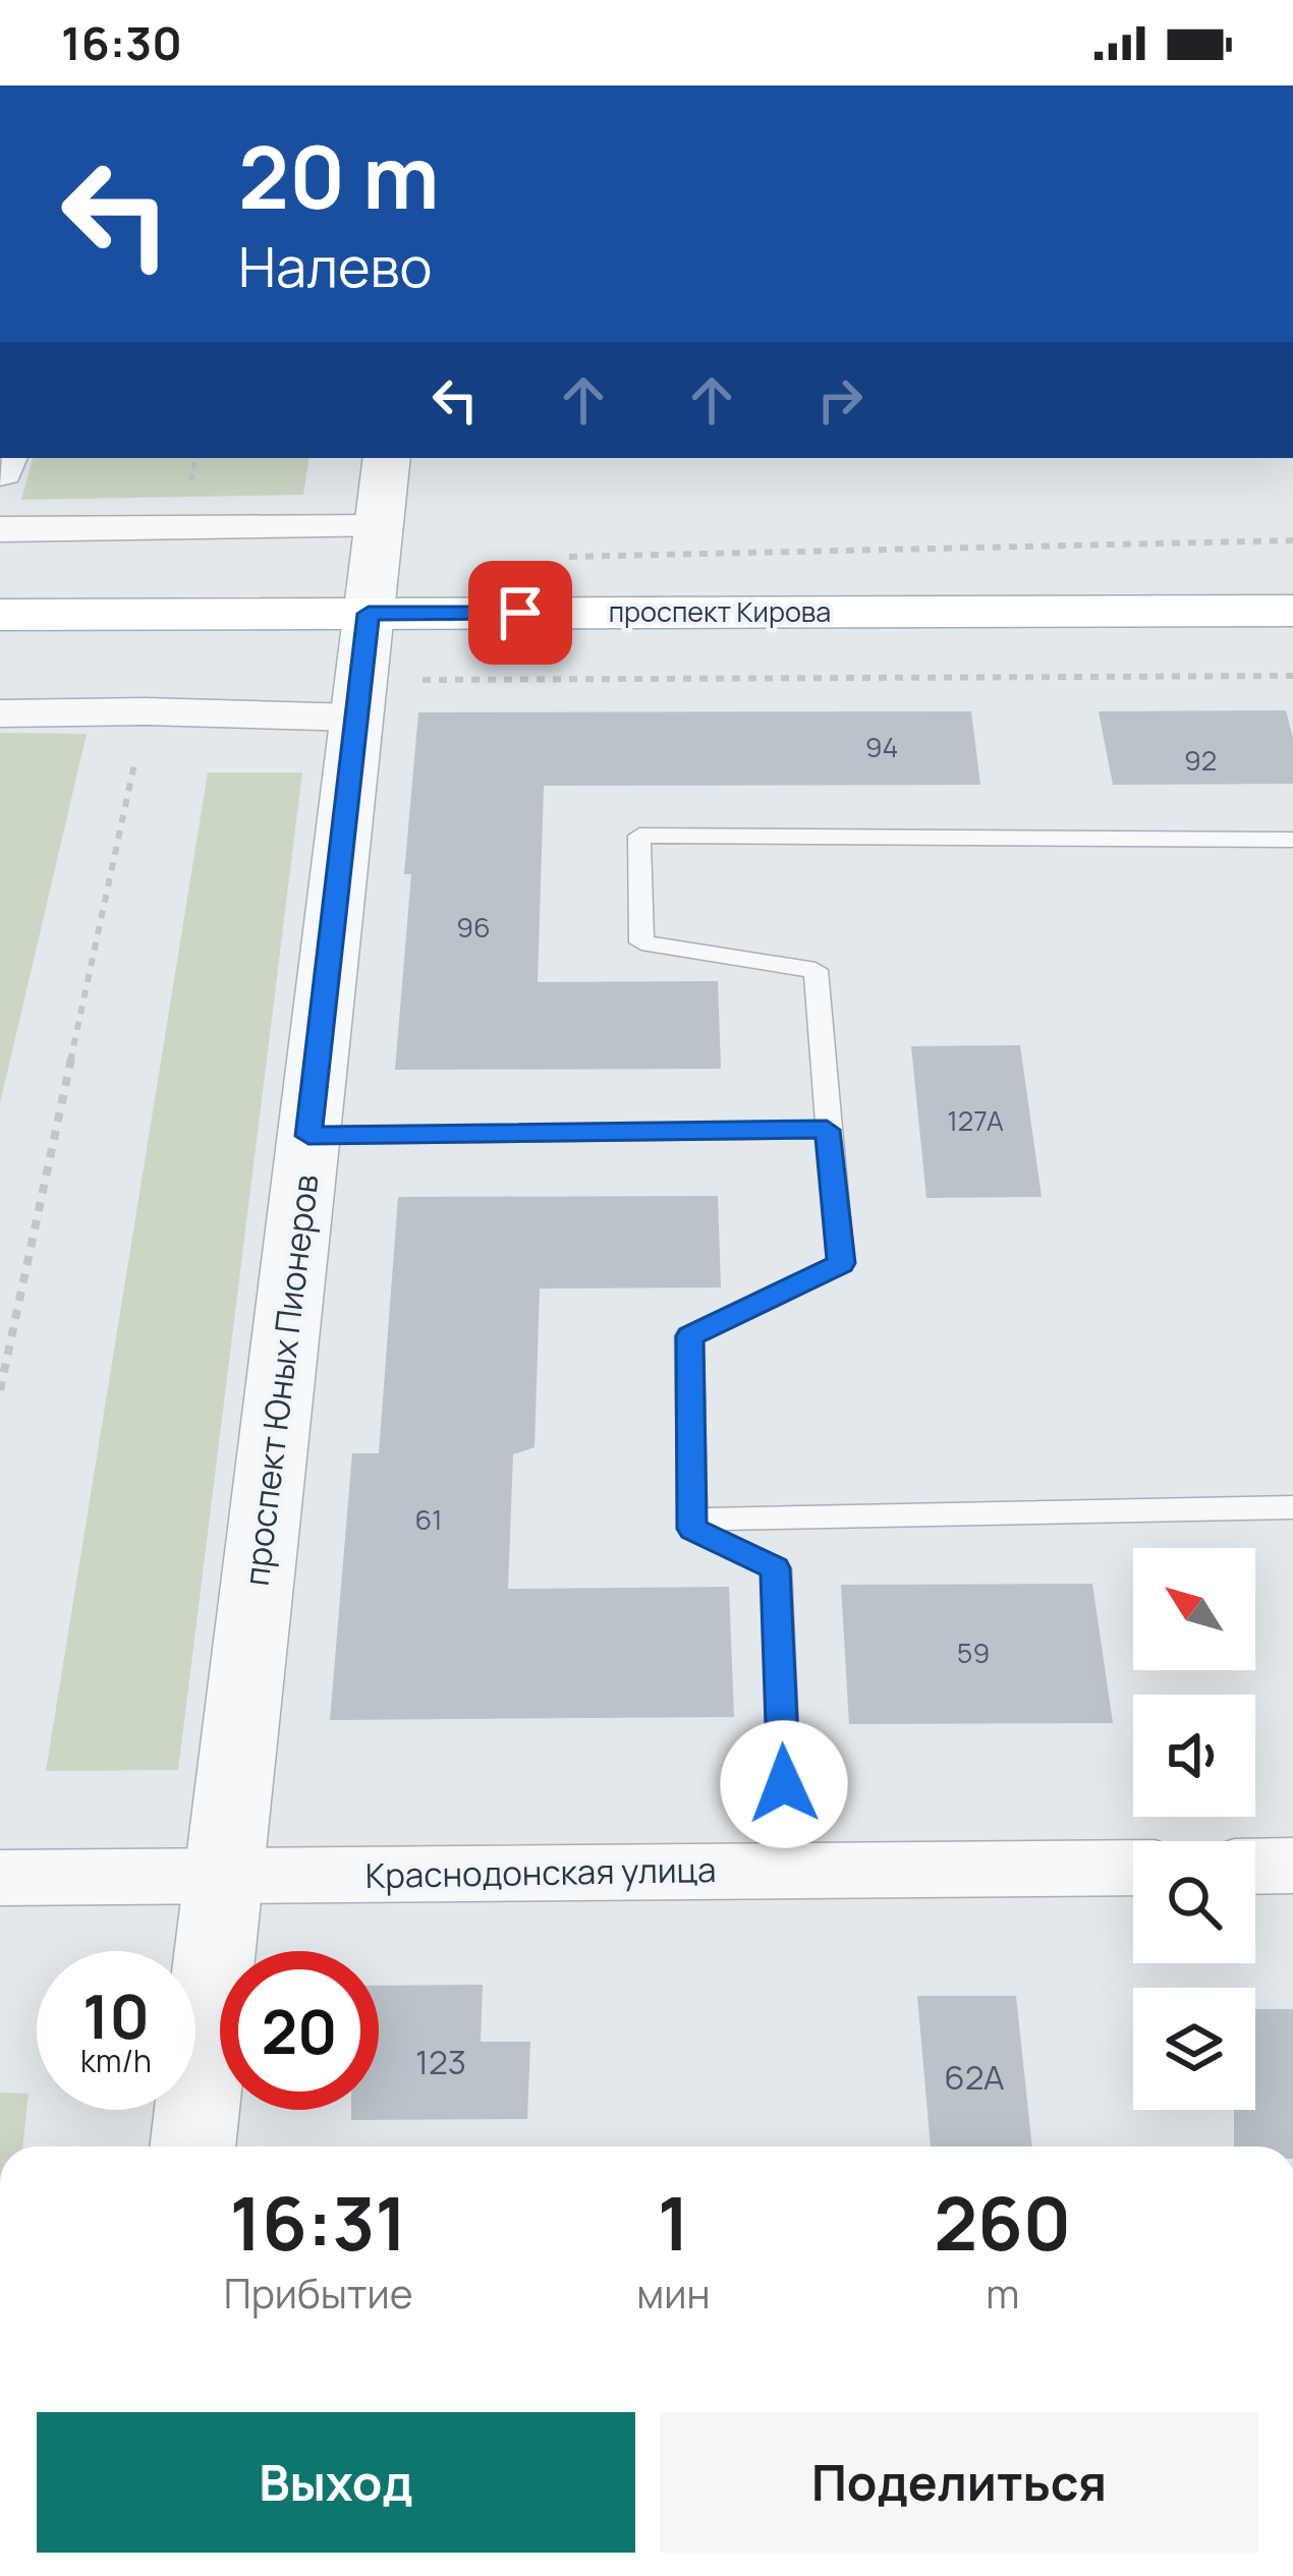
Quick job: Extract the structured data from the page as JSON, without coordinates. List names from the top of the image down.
{
  "streets": {
    "main road": ["проспект Кирова"],
    "street": ["проспект Юных Пионеров", "Краснодонская улица"]
  },
  "crossings": [
    ["проспект Кирова", "проспект Юных Пионеров"],
    ["проспект Юных Пионеров", "Краснодонская улица"]
  ],
  "house_numbers": [
    "94",
    "92",
    "96",
    "127А",
    "61",
    "59",
    "123",
    "62А"
  ],
  "north": "top left",
  "page": {
    "status": "16:30",
    "turn": ["20 m", "Налево"],
    "speed": "10 km/h",
    "limit": "20",
    "eta": [
      "16:31",
      "Прибытие",
      "1",
      "мин",
      "260",
      "m"
    ],
    "buttons": ["Выход", "Поделиться"]
  }
}
